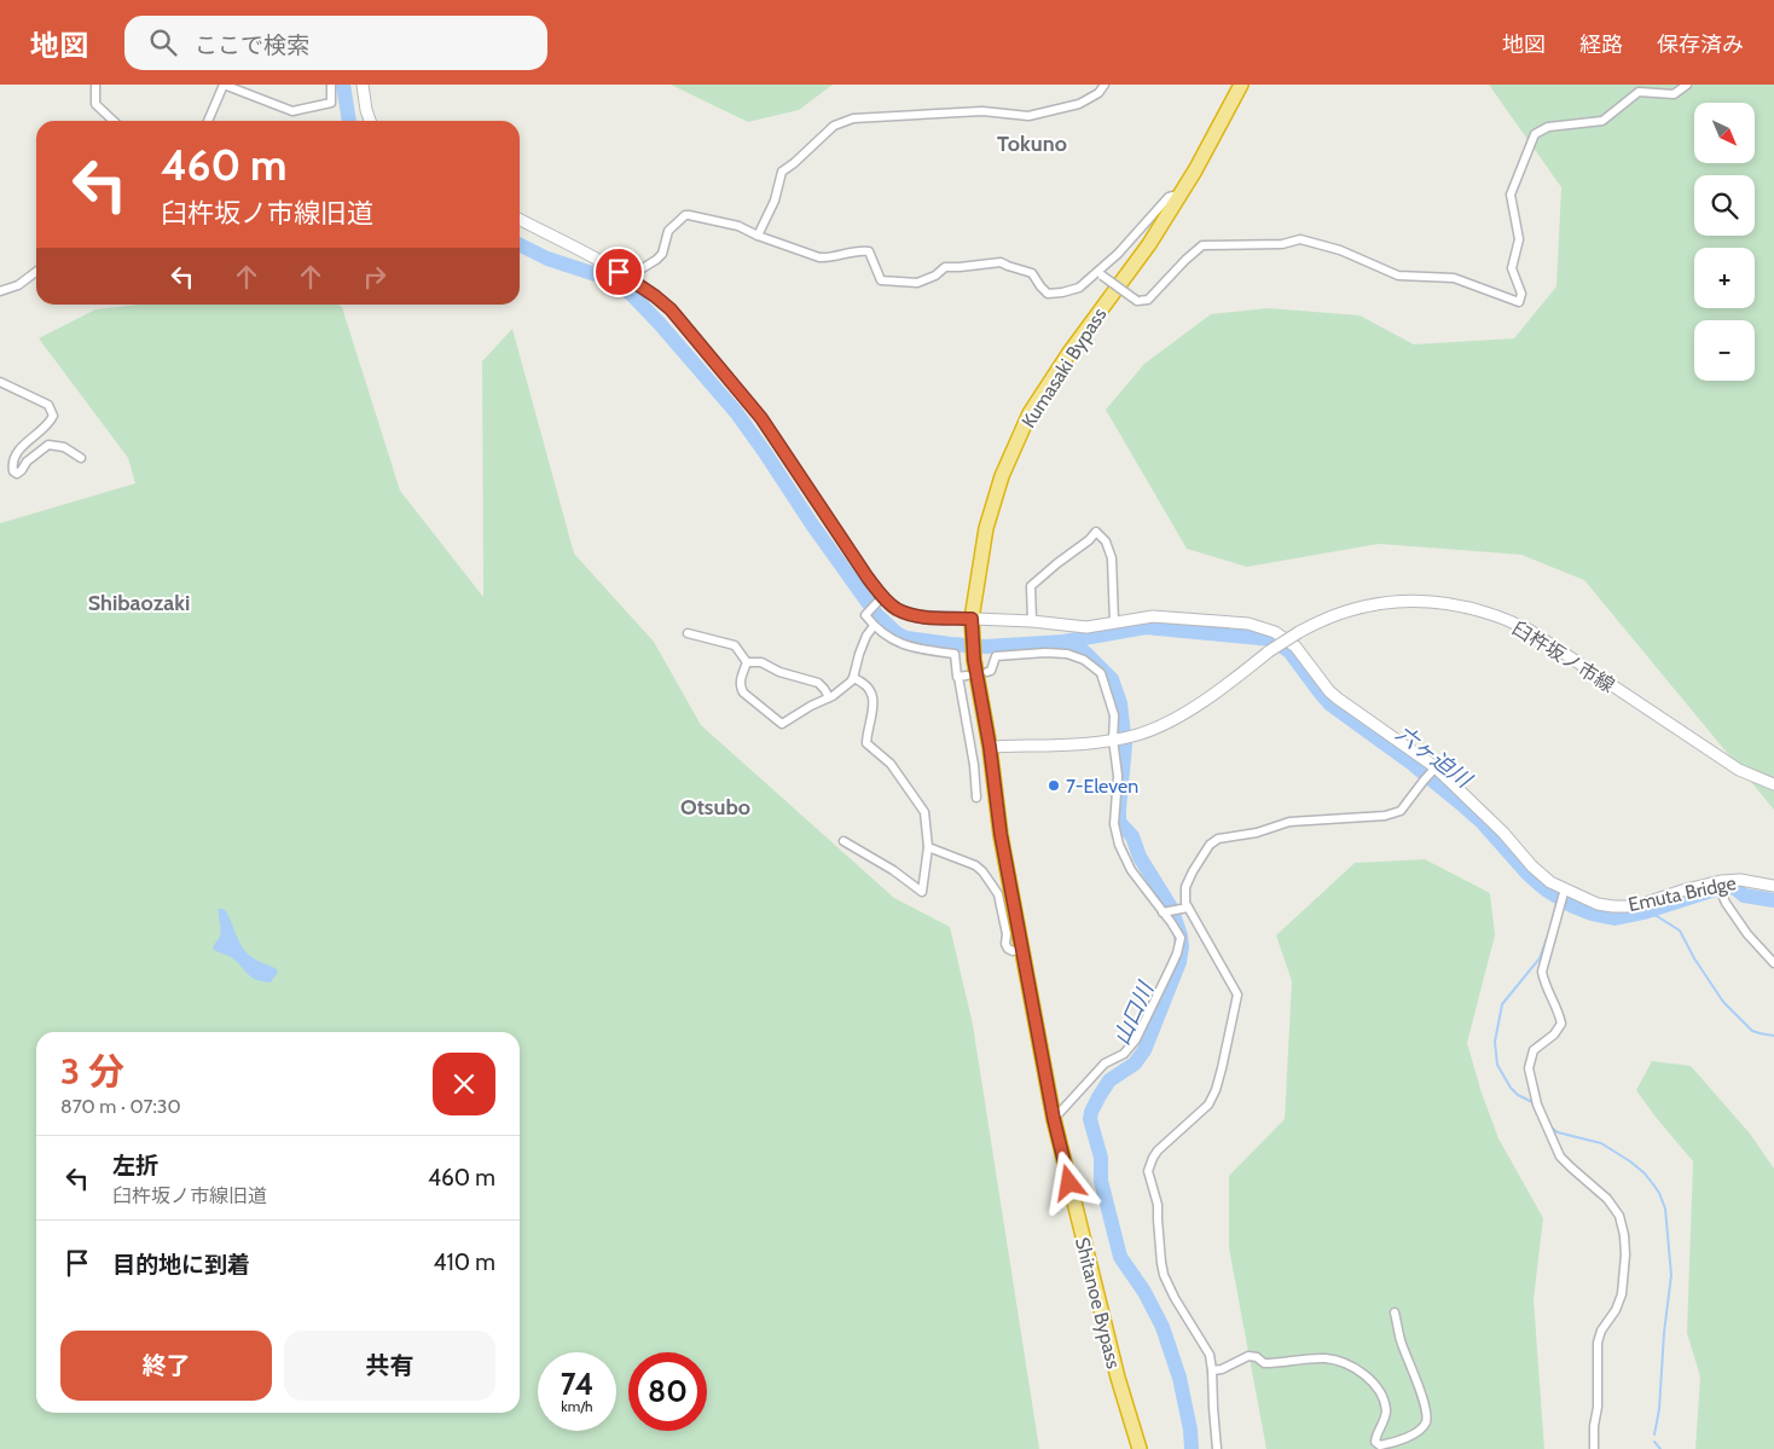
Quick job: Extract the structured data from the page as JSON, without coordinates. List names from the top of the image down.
{
  "streets": {
    "highway": ["Kumasaki Bypass", "Shitanoe Bypass"],
    "main road": ["臼杵坂ノ市線", "Emuta Bridge"]
  },
  "crossings": [
    ["Kumasaki Bypass", "Emuta Bridge"],
    ["Kumasaki Bypass", "Shitanoe Bypass"],
    ["Emuta Bridge", "Shitanoe Bypass"]
  ],
  "districts": ["Tokuno", "Shibaozaki", "Otsubo"],
  "water": ["六ヶ迫川", "山口川"],
  "places": ["7-Eleven"],
  "north": "bottom right",
  "page": {
    "header": "地図",
    "search": "ここで検索",
    "nav": ["地図", "経路", "保存済み"],
    "map_buttons": ["+", "−"],
    "turn": ["460 m", "臼杵坂ノ市線旧道"],
    "heading": ["3 分", "870 m · 07:30"],
    "list": [
      {
        "name": "左折",
        "note": "臼杵坂ノ市線旧道",
        "value": "460 m"
      },
      {
        "name": "目的地に到着",
        "value": "410 m"
      }
    ],
    "buttons": ["終了", "共有"],
    "speed": "74 km/h",
    "limit": "80"
  }
}
